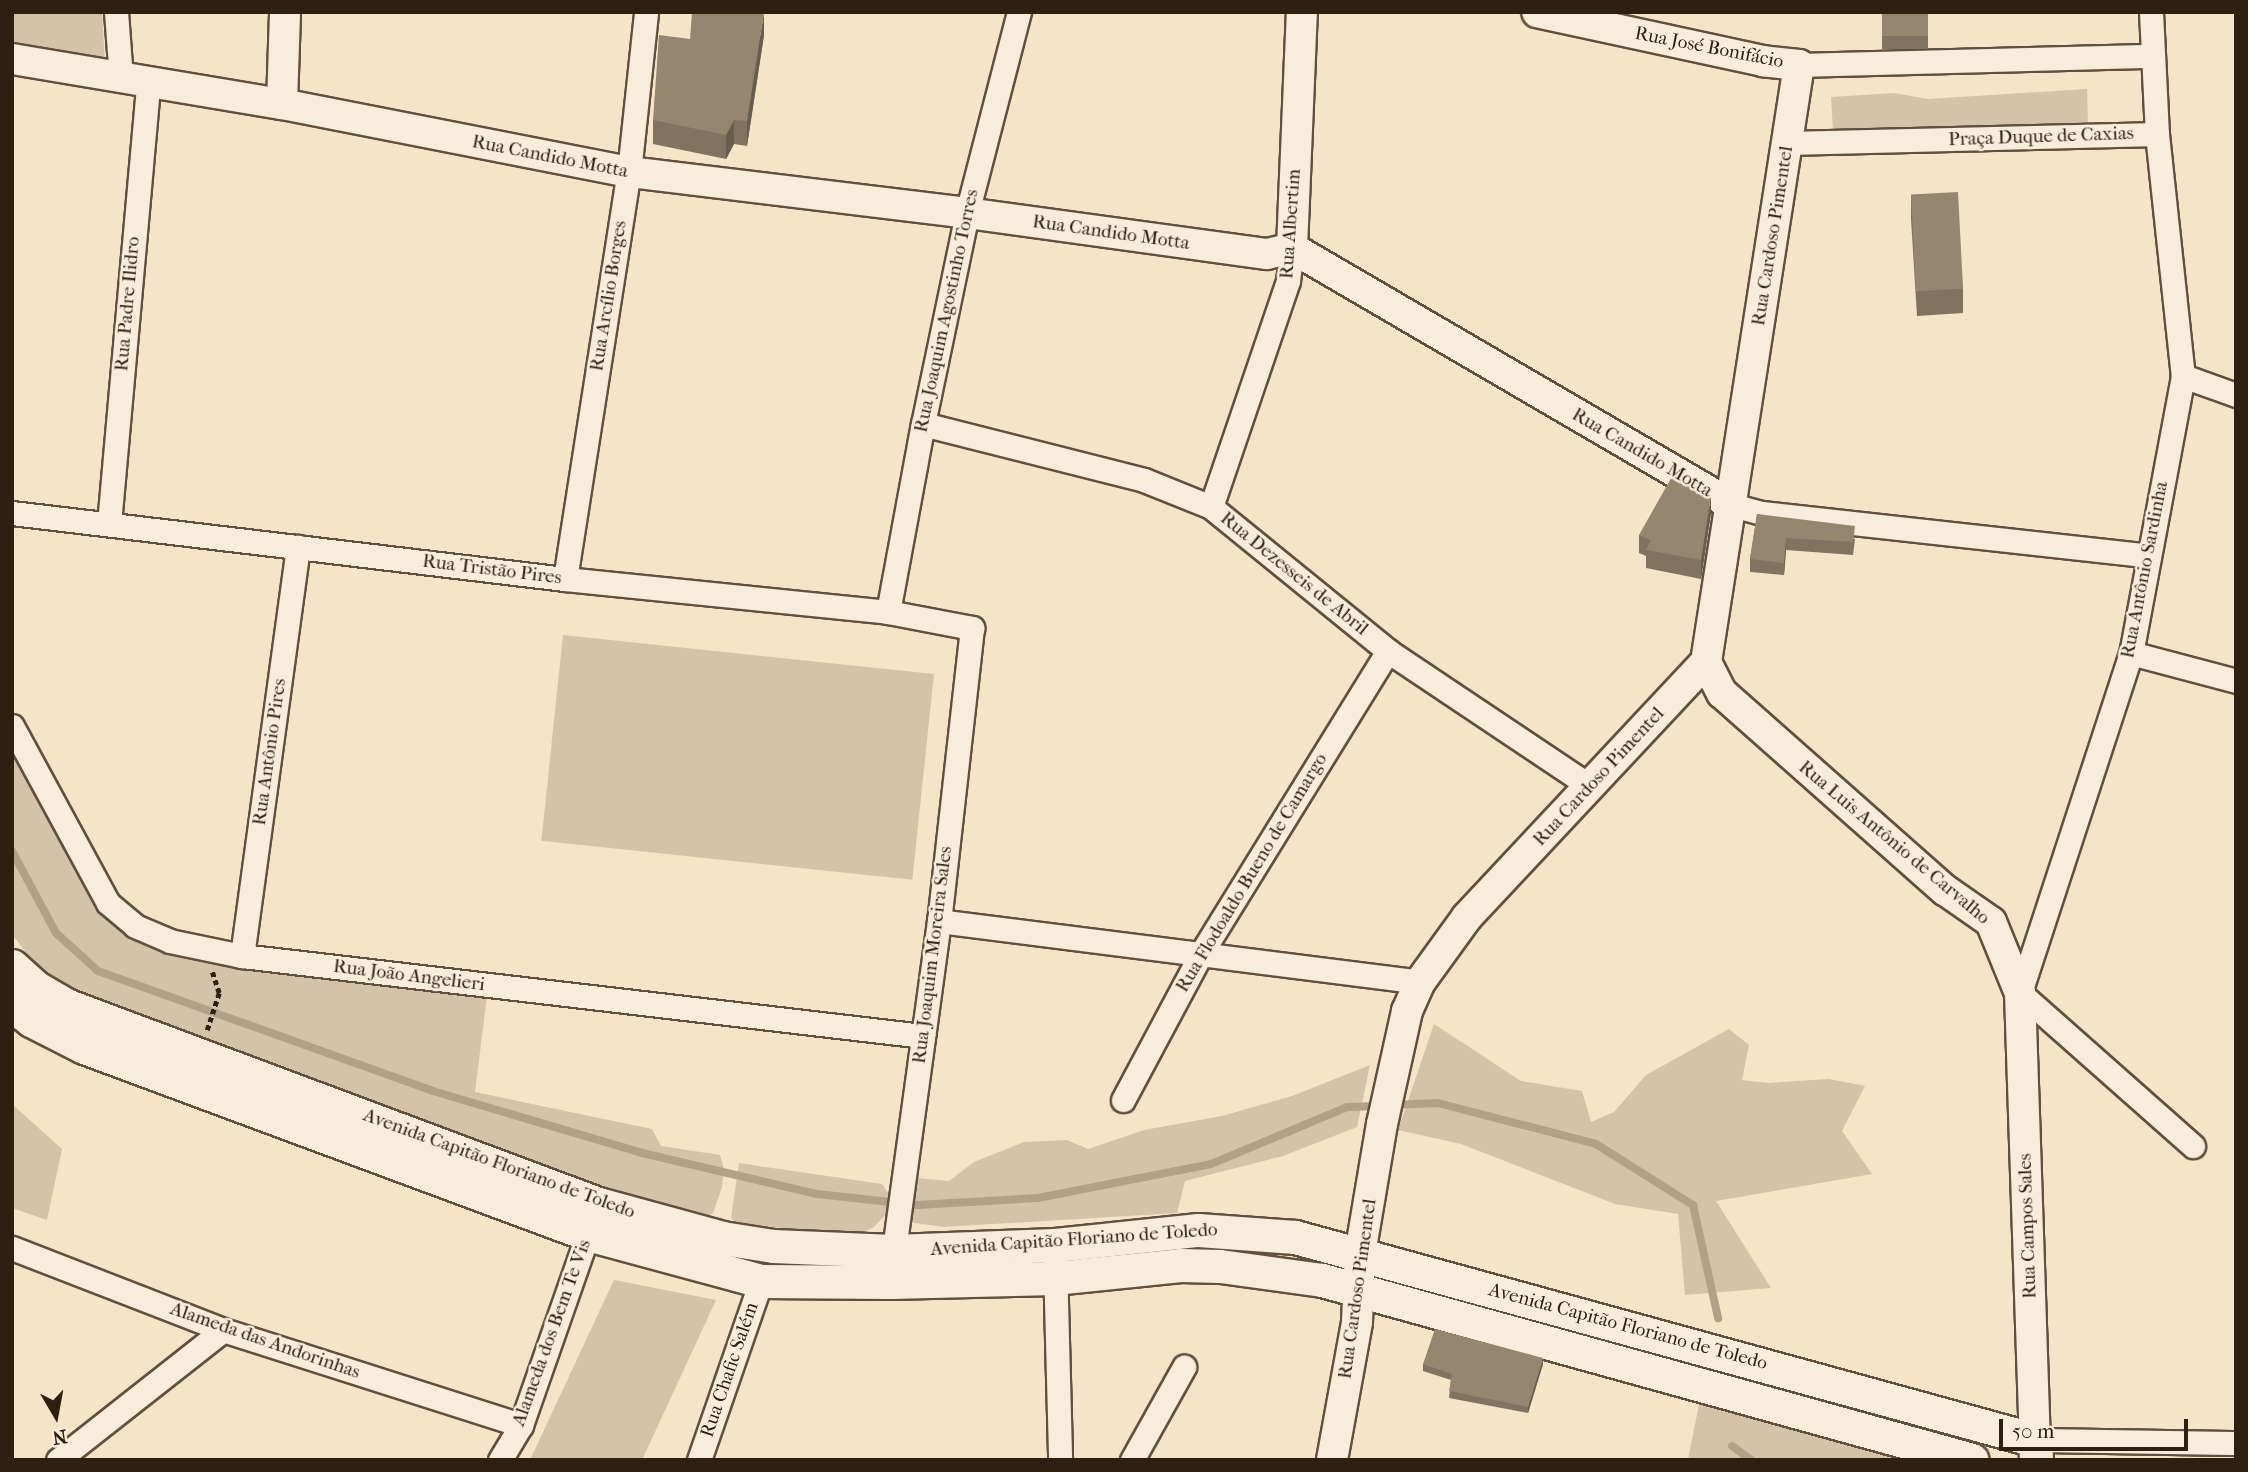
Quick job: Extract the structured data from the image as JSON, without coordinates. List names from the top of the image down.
{
  "streets": {
    "main road": ["Avenida Capitão Floriano de Toledo"],
    "street": [
      "Rua José Bonifácio",
      "Praça Duque de Caxias",
      "Rua Candido Motta",
      "Rua Albertim",
      "Rua Cardoso Pimentel",
      "Rua Arcílio Borges",
      "Rua Padre Ilidro",
      "Rua Joaquim Agostinho Torres",
      "Rua Tristão Pires",
      "Rua Antônio Sardinha",
      "Rua Dezesseis de Abril",
      "Rua Antônio Pires",
      "Rua Luis Antônio de Carvalho",
      "Rua Flodoaldo Bueno de Camargo",
      "Rua Joaquim Moreira Sales",
      "Rua João Angelieri",
      "Rua Campos Sales",
      "Alameda dos Bem Te Vis",
      "Alameda das Andorinhas",
      "Rua Chafic Salém"
    ]
  },
  "crossings": [
    ["Rua José Bonifácio", "Rua Cardoso Pimentel"],
    ["Praça Duque de Caxias", "Rua Cardoso Pimentel"],
    ["Praça Duque de Caxias", "Rua Antônio Sardinha"],
    ["Rua Candido Motta", "Rua Albertim"],
    ["Rua Candido Motta", "Rua Cardoso Pimentel"],
    ["Rua Candido Motta", "Rua Arcílio Borges"],
    ["Rua Candido Motta", "Rua Padre Ilidro"],
    ["Rua Candido Motta", "Rua Joaquim Agostinho Torres"],
    ["Rua Candido Motta", "Rua Antônio Sardinha"],
    ["Rua Albertim", "Rua Dezesseis de Abril"],
    ["Rua Cardoso Pimentel", "Rua Dezesseis de Abril"],
    ["Rua Cardoso Pimentel", "Rua Luis Antônio de Carvalho"],
    ["Rua Cardoso Pimentel", "Avenida Capitão Floriano de Toledo"],
    ["Rua Arcílio Borges", "Rua Tristão Pires"],
    ["Rua Padre Ilidro", "Rua Tristão Pires"],
    ["Rua Joaquim Agostinho Torres", "Rua Tristão Pires"],
    ["Rua Joaquim Agostinho Torres", "Rua Dezesseis de Abril"],
    ["Rua Tristão Pires", "Rua Antônio Pires"],
    ["Rua Tristão Pires", "Rua Joaquim Moreira Sales"],
    ["Rua Antônio Sardinha", "Rua Luis Antônio de Carvalho"],
    ["Rua Antônio Sardinha", "Rua Campos Sales"],
    ["Rua Dezesseis de Abril", "Rua Flodoaldo Bueno de Camargo"],
    ["Rua Antônio Pires", "Rua João Angelieri"],
    ["Rua Luis Antônio de Carvalho", "Rua Campos Sales"],
    ["Rua Joaquim Moreira Sales", "Rua João Angelieri"],
    ["Rua Joaquim Moreira Sales", "Avenida Capitão Floriano de Toledo"],
    ["Avenida Capitão Floriano de Toledo", "Rua Campos Sales"],
    ["Avenida Capitão Floriano de Toledo", "Alameda dos Bem Te Vis"],
    ["Avenida Capitão Floriano de Toledo", "Rua Chafic Salém"],
    ["Alameda dos Bem Te Vis", "Alameda das Andorinhas"]
  ],
  "scale_bar": "50 m",
  "north": "bottom"
}
